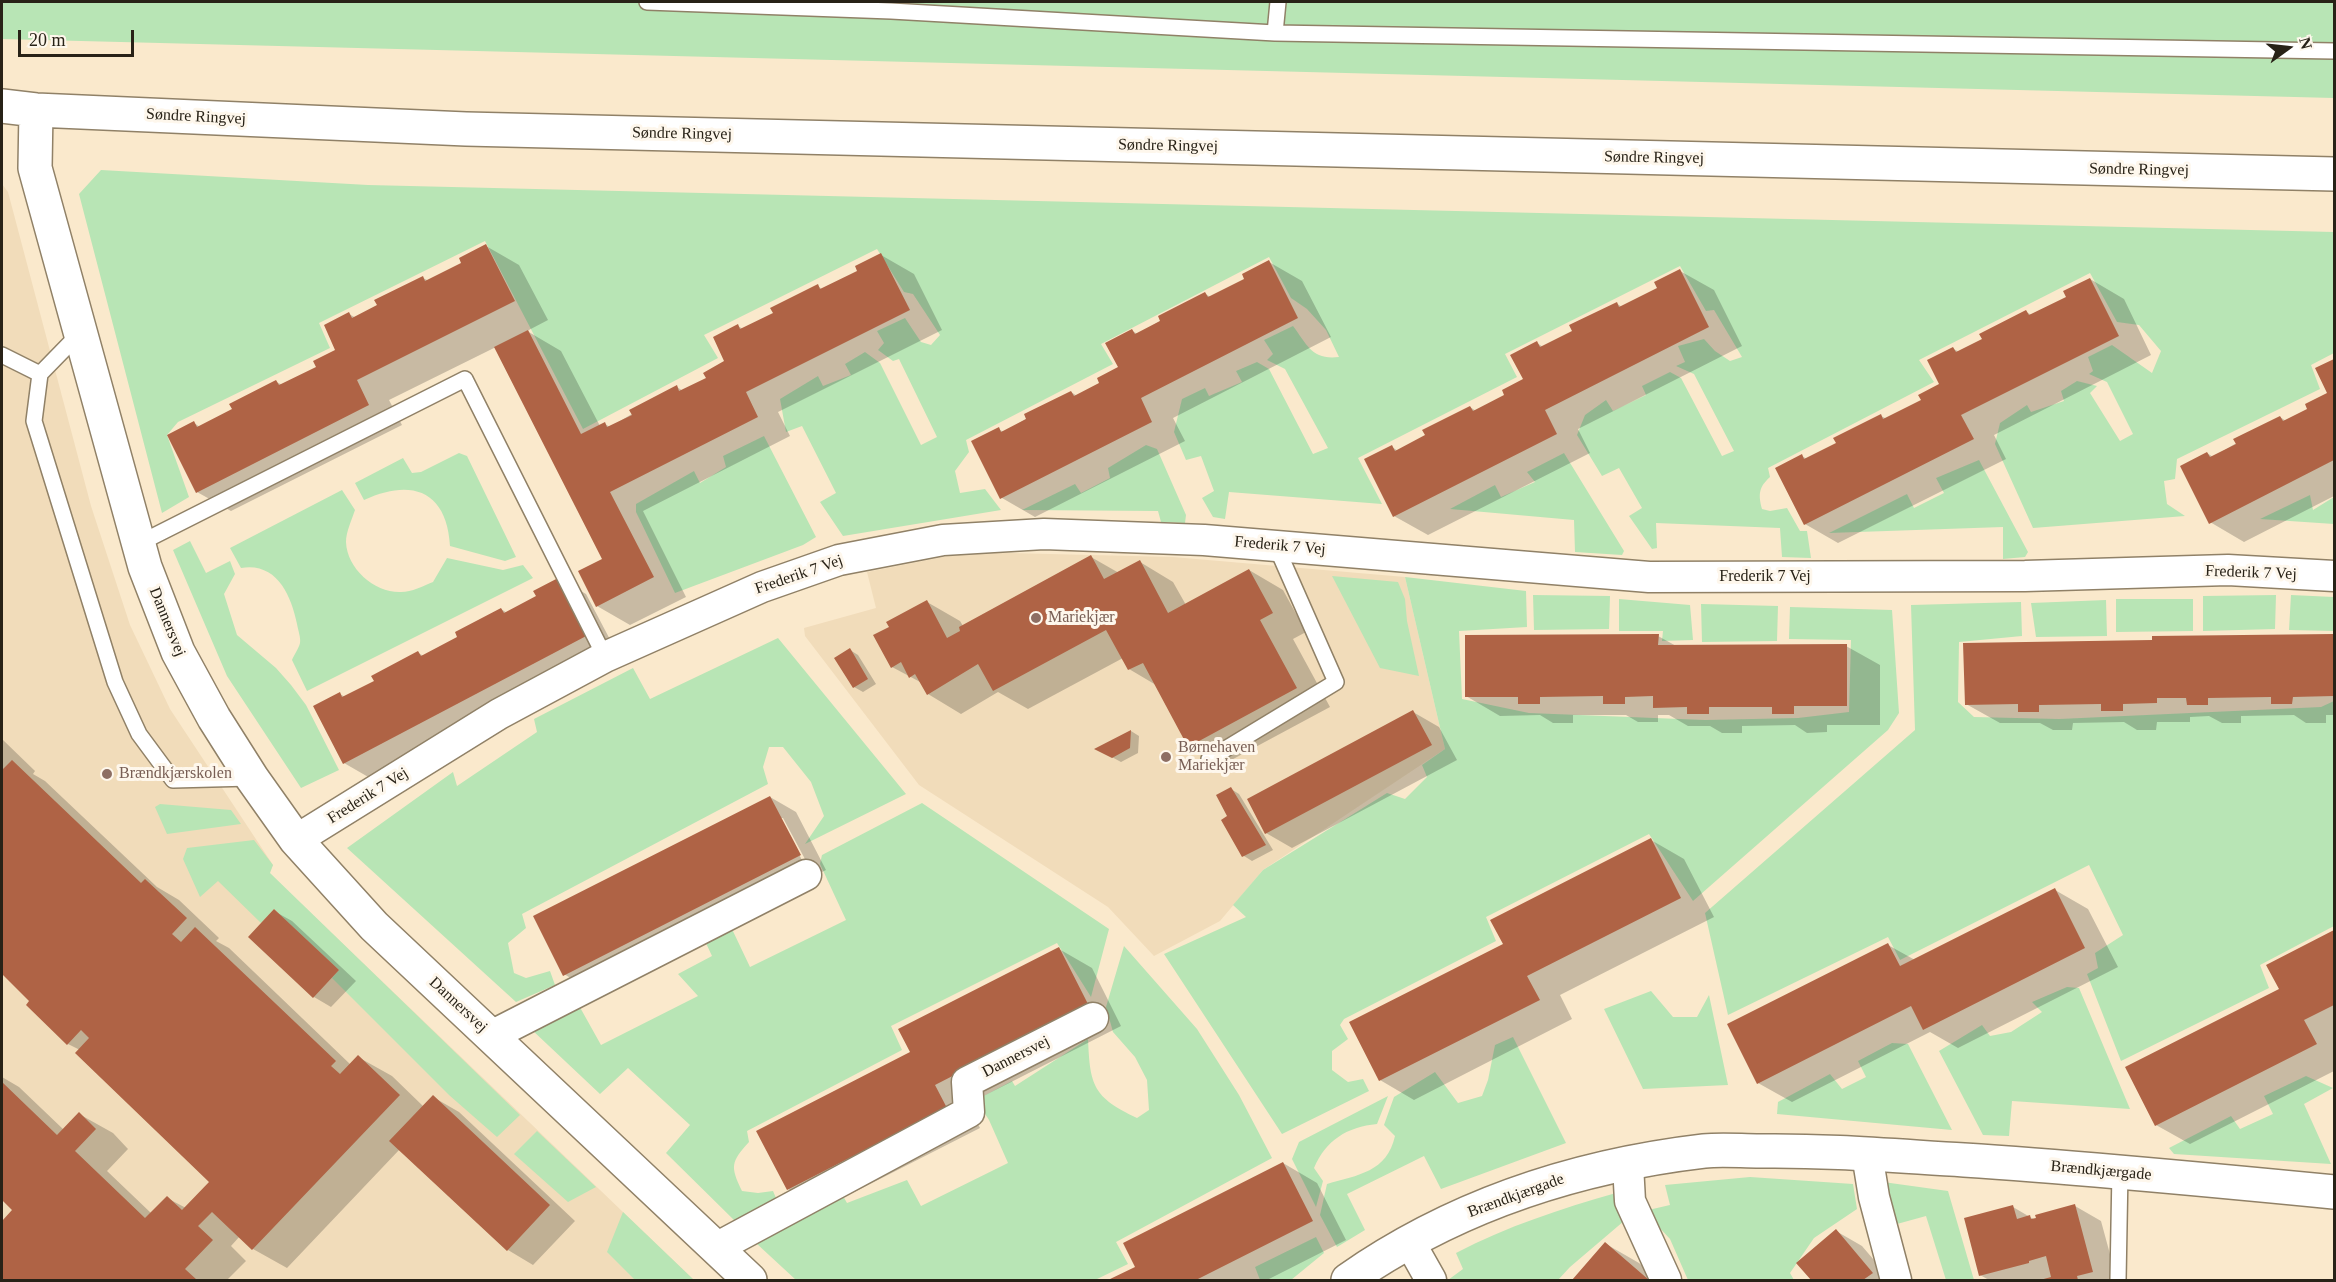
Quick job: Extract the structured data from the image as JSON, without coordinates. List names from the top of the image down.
{
  "streets": {
    "street": [
      "Søndre Ringvej",
      "Frederik 7 Vej",
      "Dannersvej",
      "Brændkjærgade"
    ]
  },
  "crossings": [
    ["Søndre Ringvej", "Dannersvej"],
    ["Frederik 7 Vej", "Dannersvej"]
  ],
  "places": ["Mariekjær", "Børnehaven Mariekjær", "Brændkjærskolen"],
  "scale_bar": "20 m",
  "north": "right"
}
